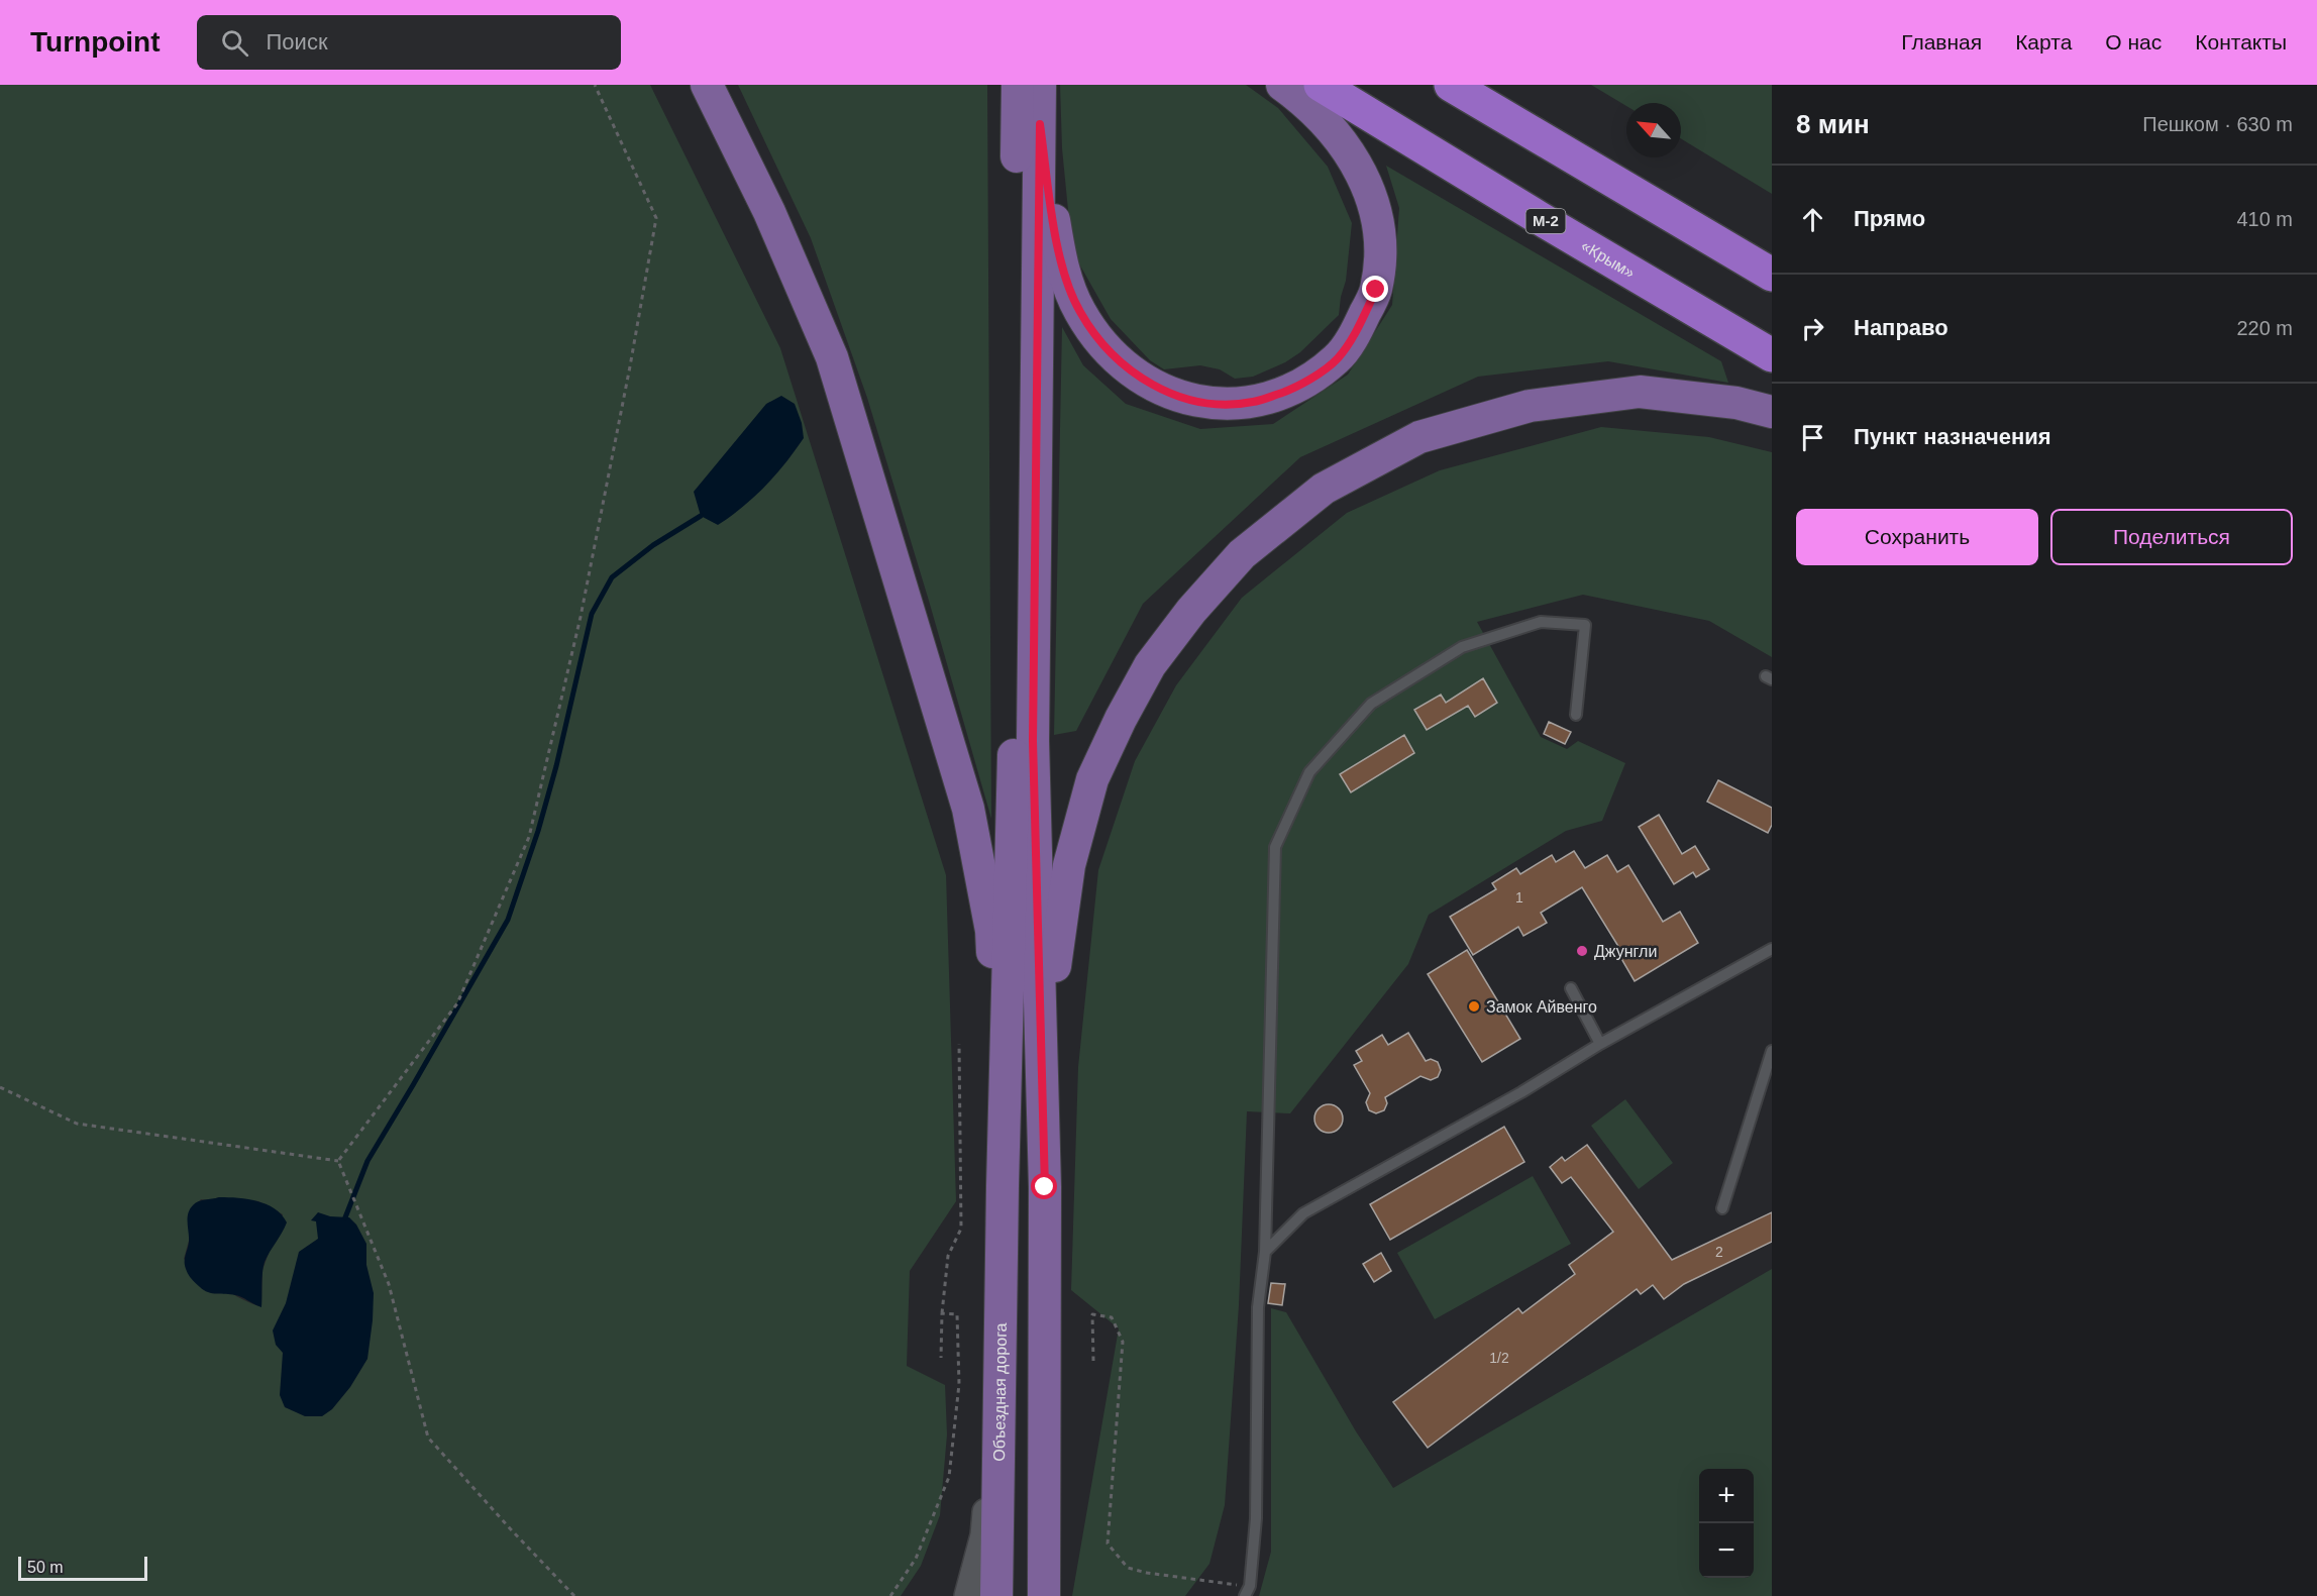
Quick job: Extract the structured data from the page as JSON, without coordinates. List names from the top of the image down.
{
  "streets": {
    "highway": ["М-2", "«Крым»"],
    "main road": ["Объездная дорога"]
  },
  "places": ["Джунгли", "Замок Айвенго"],
  "house_numbers": ["1", "2", "1/2"],
  "scale_bar": "50 m",
  "north": "top left",
  "page": {
    "header": "Turnpoint",
    "search": "Поиск",
    "nav": [
      "Главная",
      "Карта",
      "О нас",
      "Контакты"
    ],
    "heading": ["8 мин", "Пешком · 630 m"],
    "list": [
      ["Прямо", "410 m"],
      ["Направо", "220 m"],
      "Пункт назначения"
    ],
    "buttons": ["Сохранить", "Поделиться"],
    "map_buttons": ["+", "−"],
    "scale": "50 m"
  }
}
